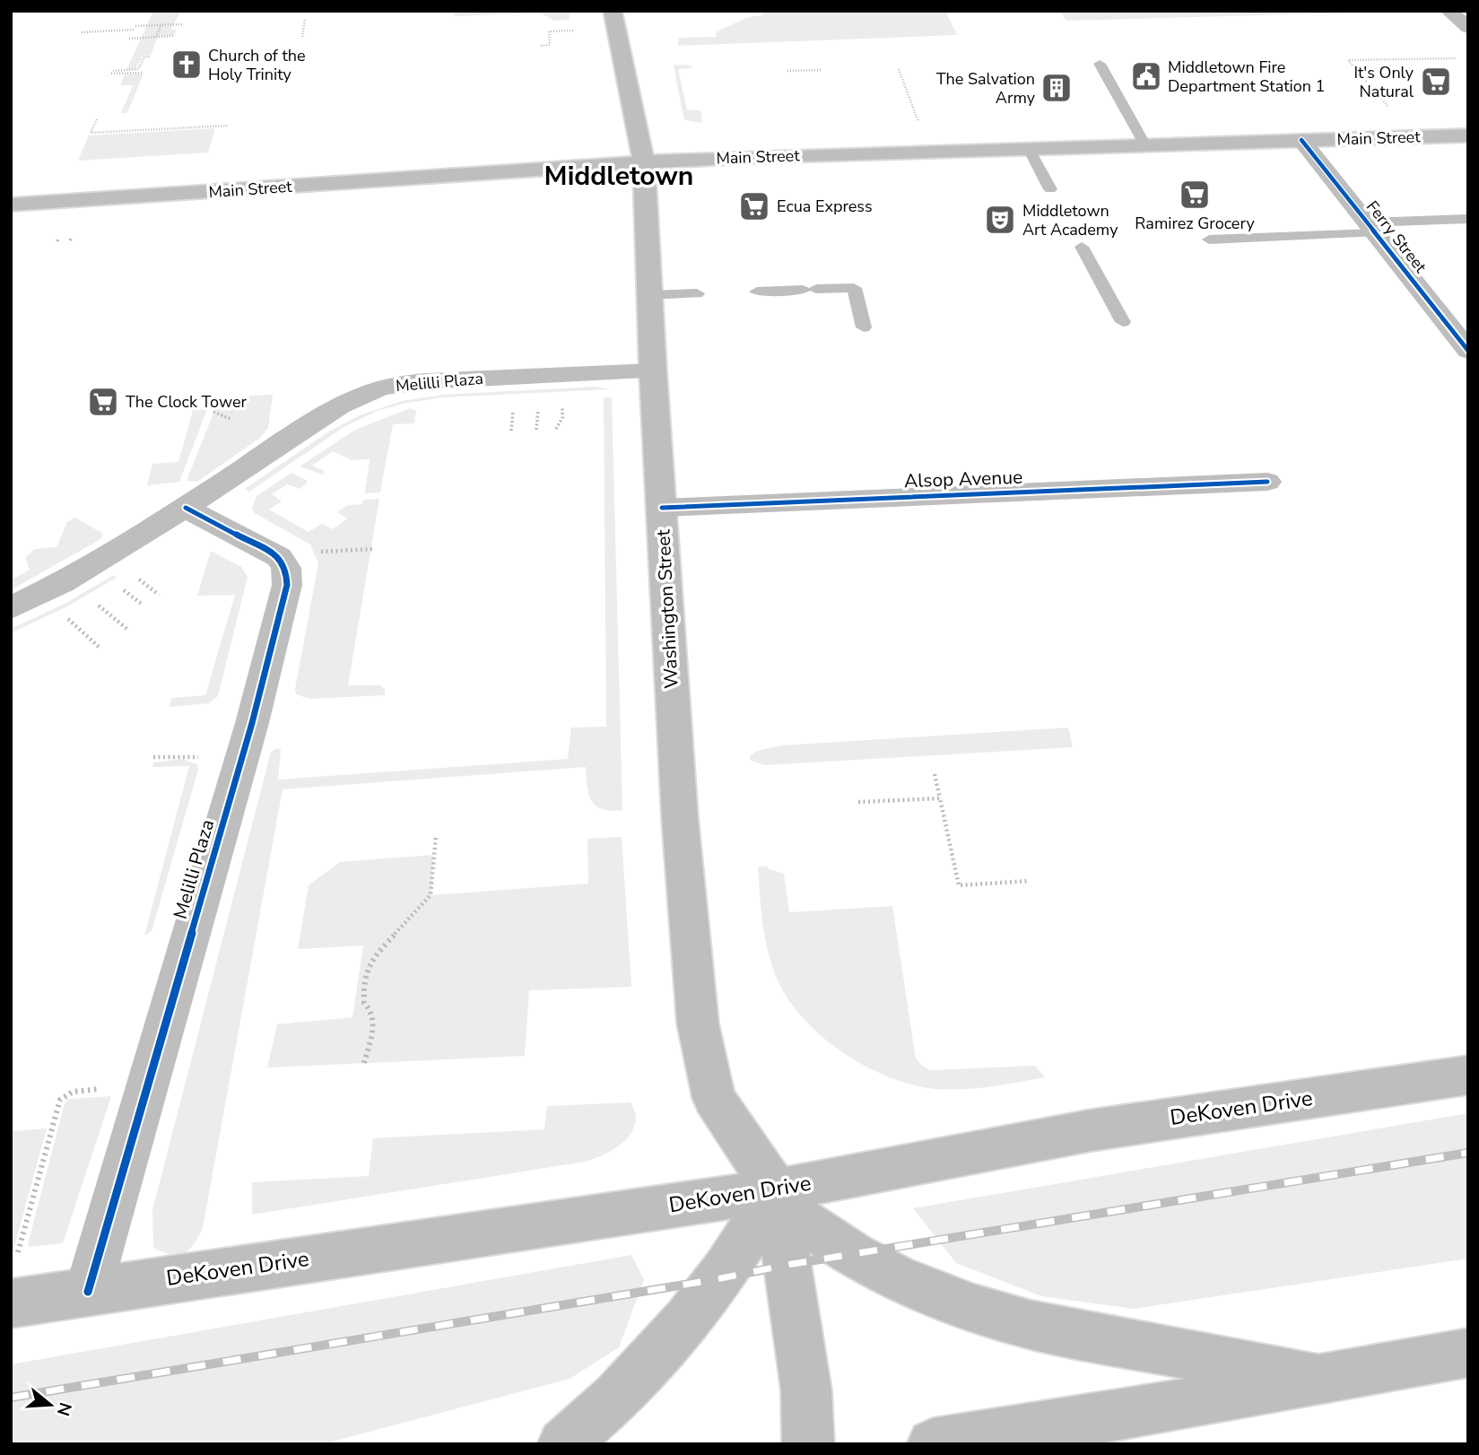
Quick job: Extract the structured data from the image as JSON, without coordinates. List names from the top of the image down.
{
  "streets": {
    "main road": [
      "Main Street",
      "Ferry Street",
      "Melilli Plaza",
      "Alsop Avenue",
      "Washington Street",
      "DeKoven Drive"
    ]
  },
  "crossings": [
    ["Main Street", "Ferry Street"],
    ["Main Street", "Washington Street"],
    ["Melilli Plaza", "Washington Street"],
    ["Melilli Plaza", "DeKoven Drive"],
    ["Alsop Avenue", "Washington Street"],
    ["Washington Street", "DeKoven Drive"]
  ],
  "districts": ["Middletown"],
  "places": {
    "church": ["Church of the Holy Trinity"],
    "public building": ["Middletown Fire Department Station 1"],
    "supermarket": [
      "It's Only Natural",
      "Ramirez Grocery",
      "Ecua Express",
      "The Clock Tower"
    ],
    "building": ["The Salvation Army"],
    "theatre": ["Middletown Art Academy"]
  },
  "north": "right"
}
